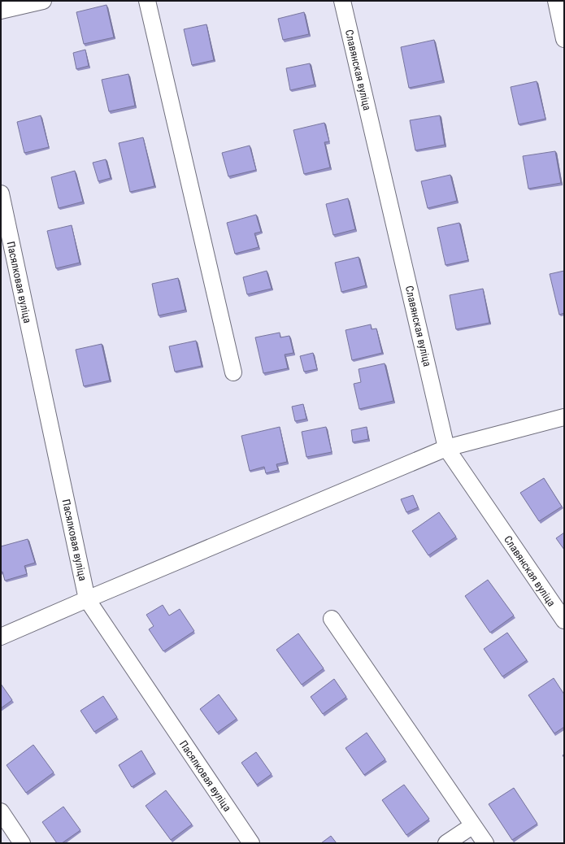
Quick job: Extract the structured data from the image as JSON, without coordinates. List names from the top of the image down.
{
  "streets": {
    "street": ["Славянская вуліца", "Пасялковая вуліца"]
  }
}
